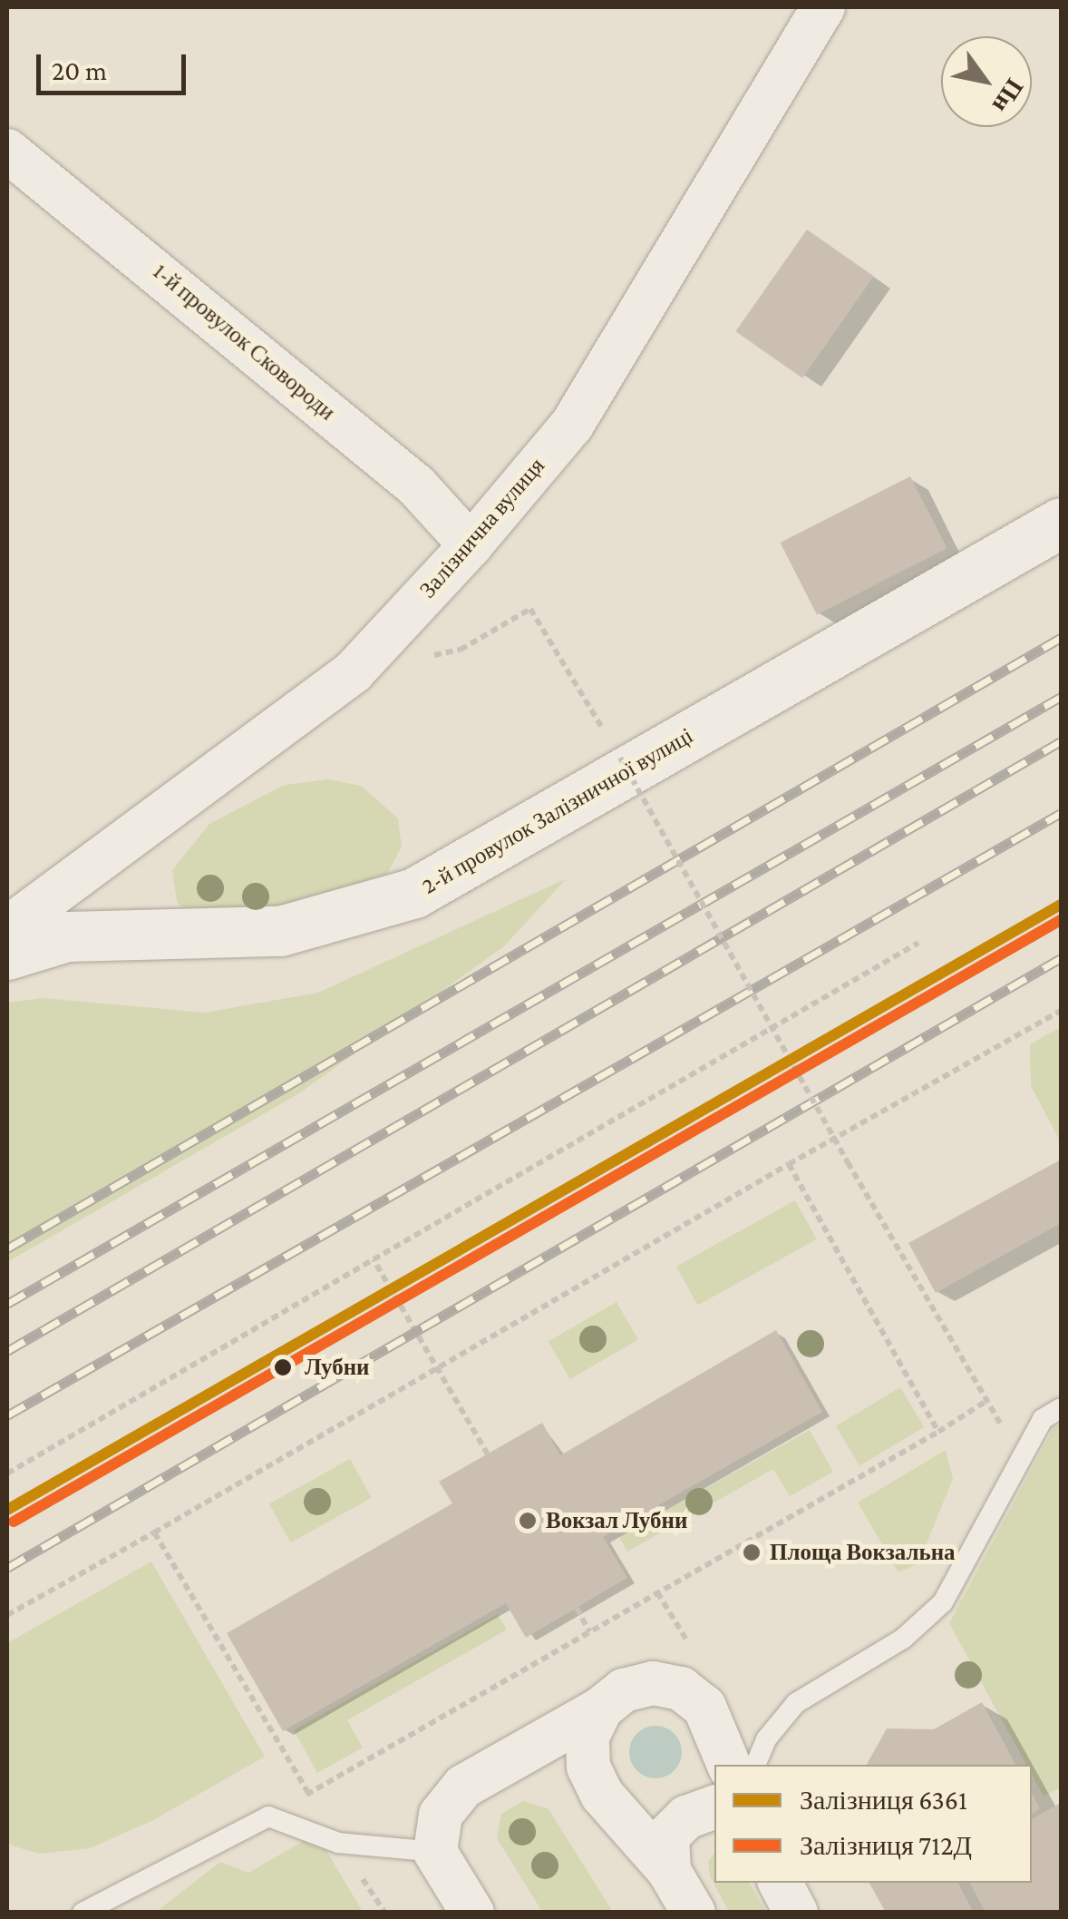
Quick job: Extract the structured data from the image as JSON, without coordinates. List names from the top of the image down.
{
  "streets": {
    "street": ["1-й провулок Сковороди", "Залізнична вулиця", "2-й провулок Залізничної вулиці"]
  },
  "crossings": [
    ["1-й провулок Сковороди", "Залізнична вулиця"]
  ],
  "places": ["Лубни", "Вокзал Лубни", "Площа Вокзальна"],
  "lines": ["rail line 6361", "rail line 712Д"],
  "legend": ["Залізниця 6361", "Залізниця 712Д"],
  "scale_bar": "20 m",
  "north": "bottom right"
}
